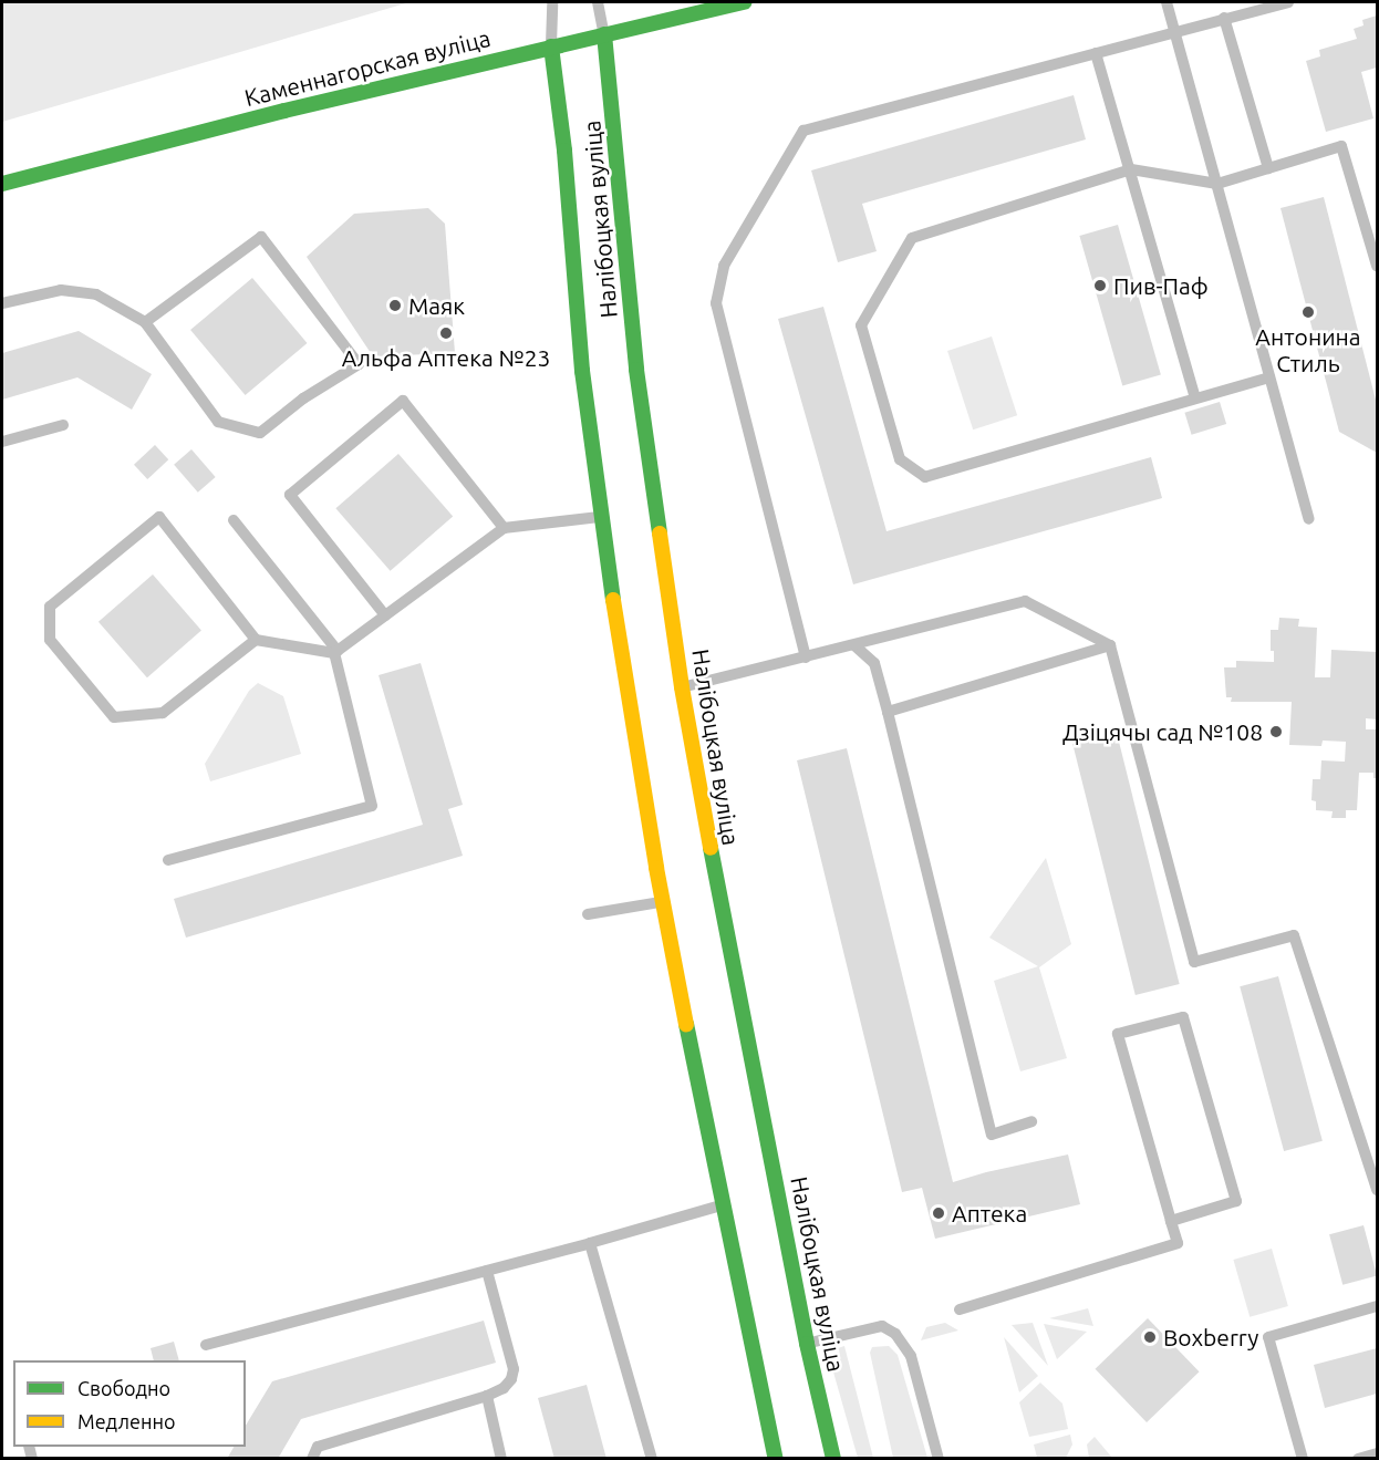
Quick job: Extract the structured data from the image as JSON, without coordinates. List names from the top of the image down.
{
  "streets": {
    "main road": ["Каменнагорская вуліца", "Налібоцкая вуліца"]
  },
  "crossings": [
    ["Каменнагорская вуліца", "Налібоцкая вуліца"]
  ],
  "places": [
    "Пив-Паф",
    "Маяк",
    "Антонина Стиль",
    "Альфа Аптека №23",
    "Дзіцячы сад №108",
    "Аптека",
    "Boxberry"
  ],
  "legend": ["Свободно", "Медленно"]
}
